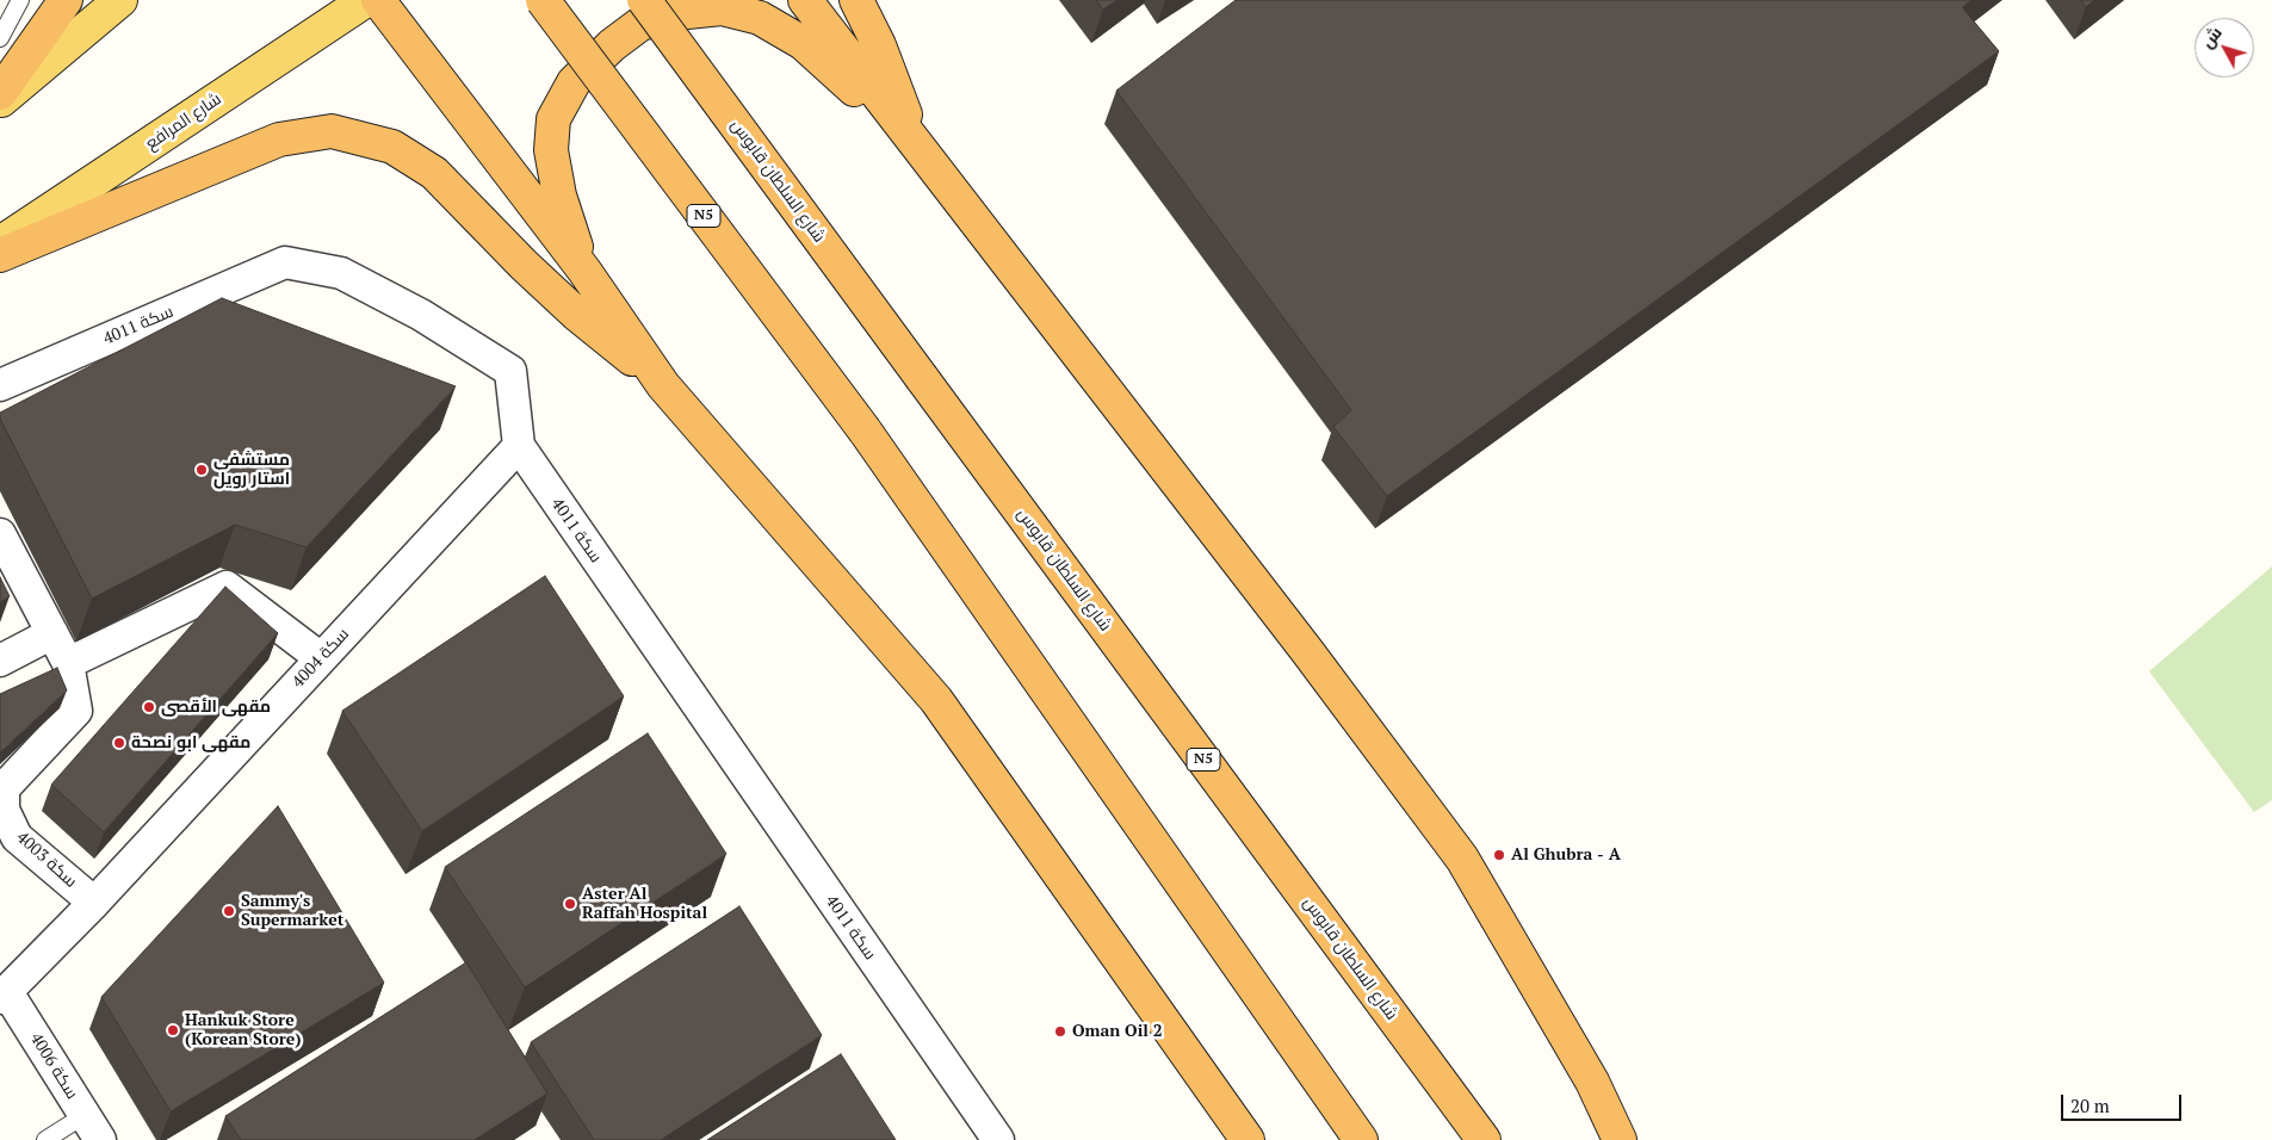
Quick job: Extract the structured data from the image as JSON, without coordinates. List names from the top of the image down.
{
  "streets": {
    "highway": ["شارع السلطان قابوس", "N5"],
    "main road": ["شارع المرافع"],
    "street": [
      "سكة 4011",
      "سكة 4004",
      "سكة 4003",
      "سكة 4006"
    ]
  },
  "crossings": [
    ["سكة 4011", "سكة 4004"],
    ["سكة 4004", "سكة 4003"],
    ["سكة 4004", "سكة 4006"]
  ],
  "places": [
    "مستشفى استار رويل",
    "مقهى الأقصى",
    "مقهى ابو نصحة",
    "Al Ghubra - A",
    "Aster Al Raffah Hospital",
    "Sammy's Supermarket",
    "Hankuk Store (Korean Store)",
    "Oman Oil 2"
  ],
  "scale_bar": "20 m",
  "north": "top left"
}
